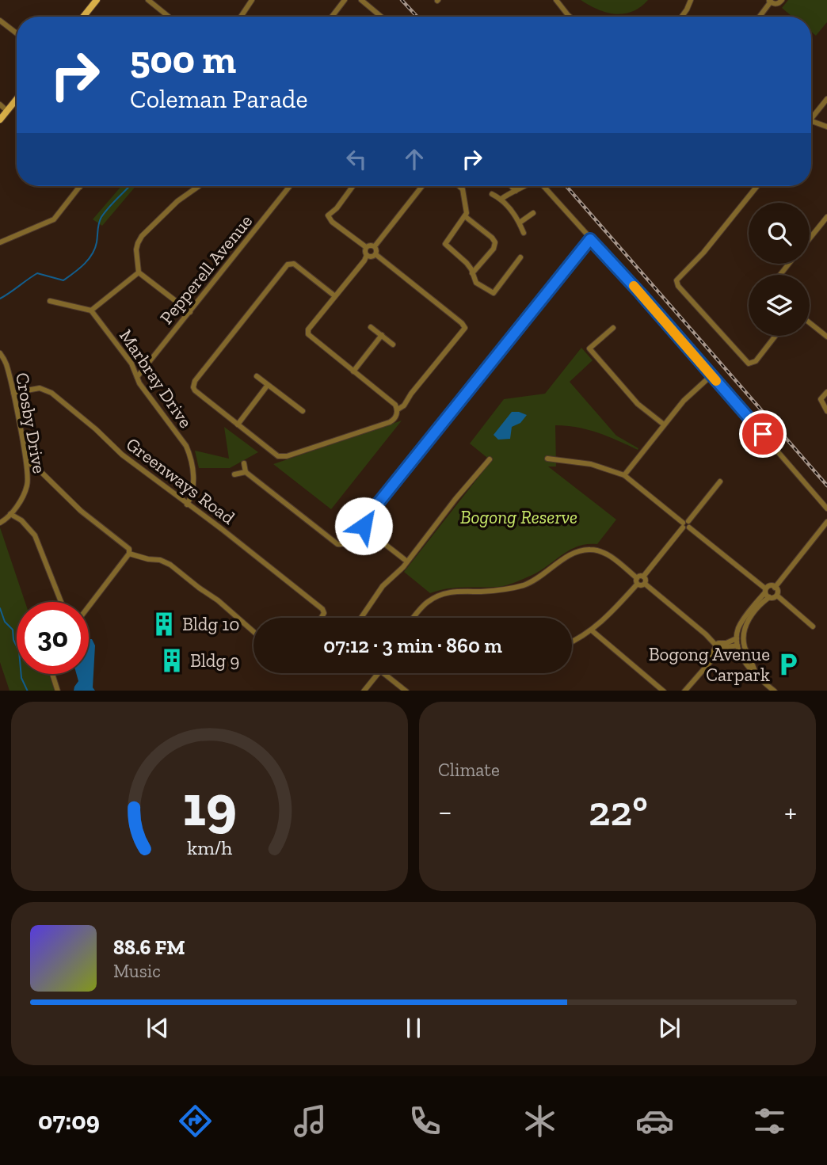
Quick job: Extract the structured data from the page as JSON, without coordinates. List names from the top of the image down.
{
  "streets": {
    "street": [
      "Pepperell Avenue",
      "Marbray Drive",
      "Crosby Drive",
      "Greenways Road"
    ]
  },
  "crossings": [
    ["Pepperell Avenue", "Marbray Drive"],
    ["Marbray Drive", "Greenways Road"],
    ["Crosby Drive", "Greenways Road"]
  ],
  "parks": ["Bogong Reserve"],
  "places": {
    "building": ["Bldg 10", "Bldg 9"],
    "parking": ["Bogong Avenue Carpark"]
  },
  "page": {
    "turn": ["500 m", "Coleman Parade"],
    "limit": "30",
    "trip": "07:12 · 3 min · 860 m",
    "tile": "Climate",
    "heat": ["−", "22°", "+"],
    "song": ["88.6 FM", "Music"],
    "tabs": "07:09",
    "gauge": ["19", "km/h"]
  }
}
